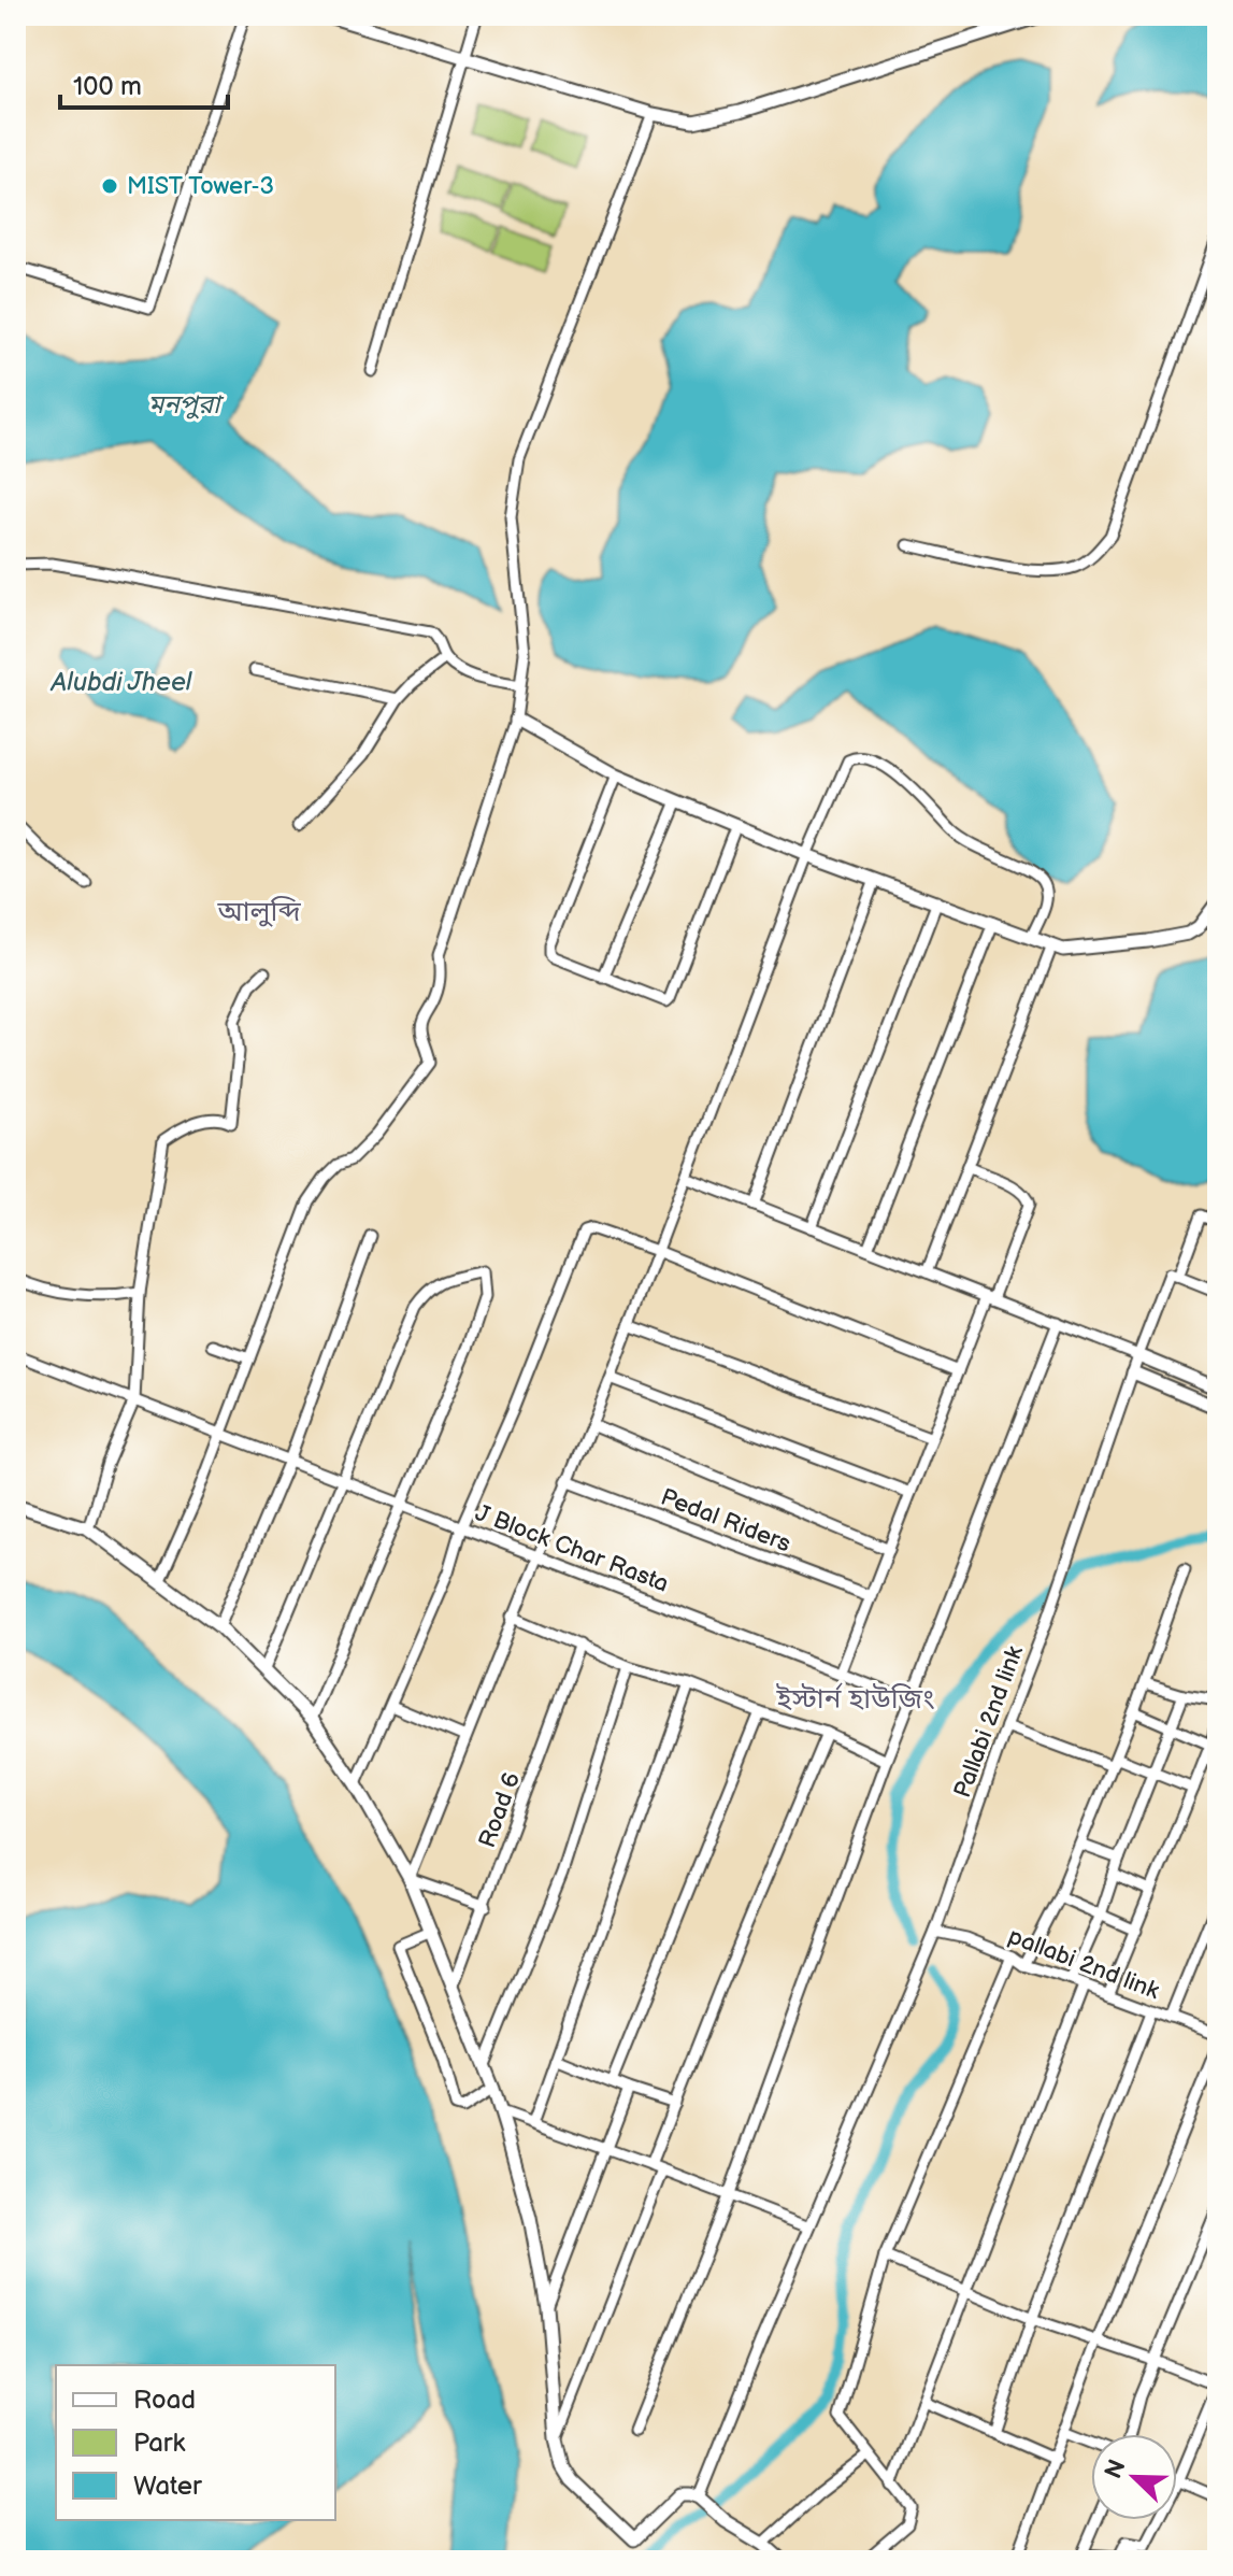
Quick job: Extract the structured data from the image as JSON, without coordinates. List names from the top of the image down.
{
  "streets": {
    "street": [
      "Pedal Riders",
      "J Block Char Rasta",
      "Pallabi 2nd link",
      "Road 6",
      "pallabi 2nd link"
    ]
  },
  "crossings": [
    ["Pallabi 2nd link", "pallabi 2nd link"]
  ],
  "districts": ["আলুব্দি", "ইস্টার্ন হাউজিং"],
  "water": ["মনপুরা", "Alubdi Jheel"],
  "places": ["MIST Tower-3"],
  "legend": ["Road", "Park", "Water"],
  "scale_bar": "100 m",
  "north": "top left"
}
